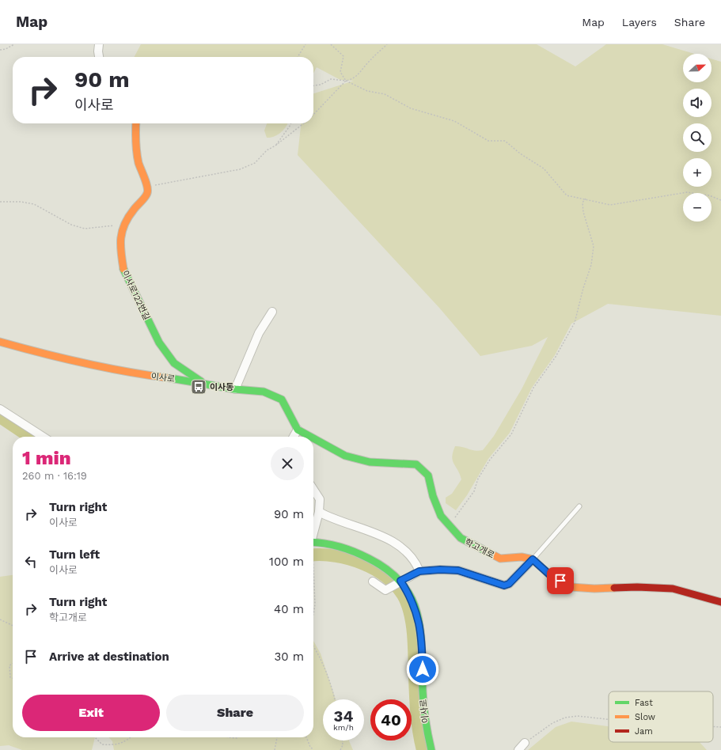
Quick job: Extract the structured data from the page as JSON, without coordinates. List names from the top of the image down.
{
  "streets": {
    "street": ["이사로122번길", "이사로", "학고개로"]
  },
  "crossings": [
    ["이사로122번길", "이사로"],
    ["이사로", "학고개로"]
  ],
  "places": {
    "bus stop": ["이사동"]
  },
  "legend": ["Fast", "Slow", "Jam"],
  "north": "right",
  "page": {
    "header": "Map",
    "nav": ["Map", "Layers", "Share"],
    "map_buttons": ["+", "−"],
    "turn": ["90 m", "이사로"],
    "heading": ["1 min", "260 m · 16:19"],
    "list": [
      {
        "name": "Turn right",
        "note": "이사로",
        "value": "90 m"
      },
      {
        "name": "Turn left",
        "note": "이사로",
        "value": "100 m"
      },
      {
        "name": "Turn right",
        "note": "학고개로",
        "value": "40 m"
      },
      {
        "name": "Arrive at destination",
        "value": "30 m"
      }
    ],
    "buttons": ["Exit", "Share"],
    "speed": "34 km/h",
    "limit": "40"
  }
}
